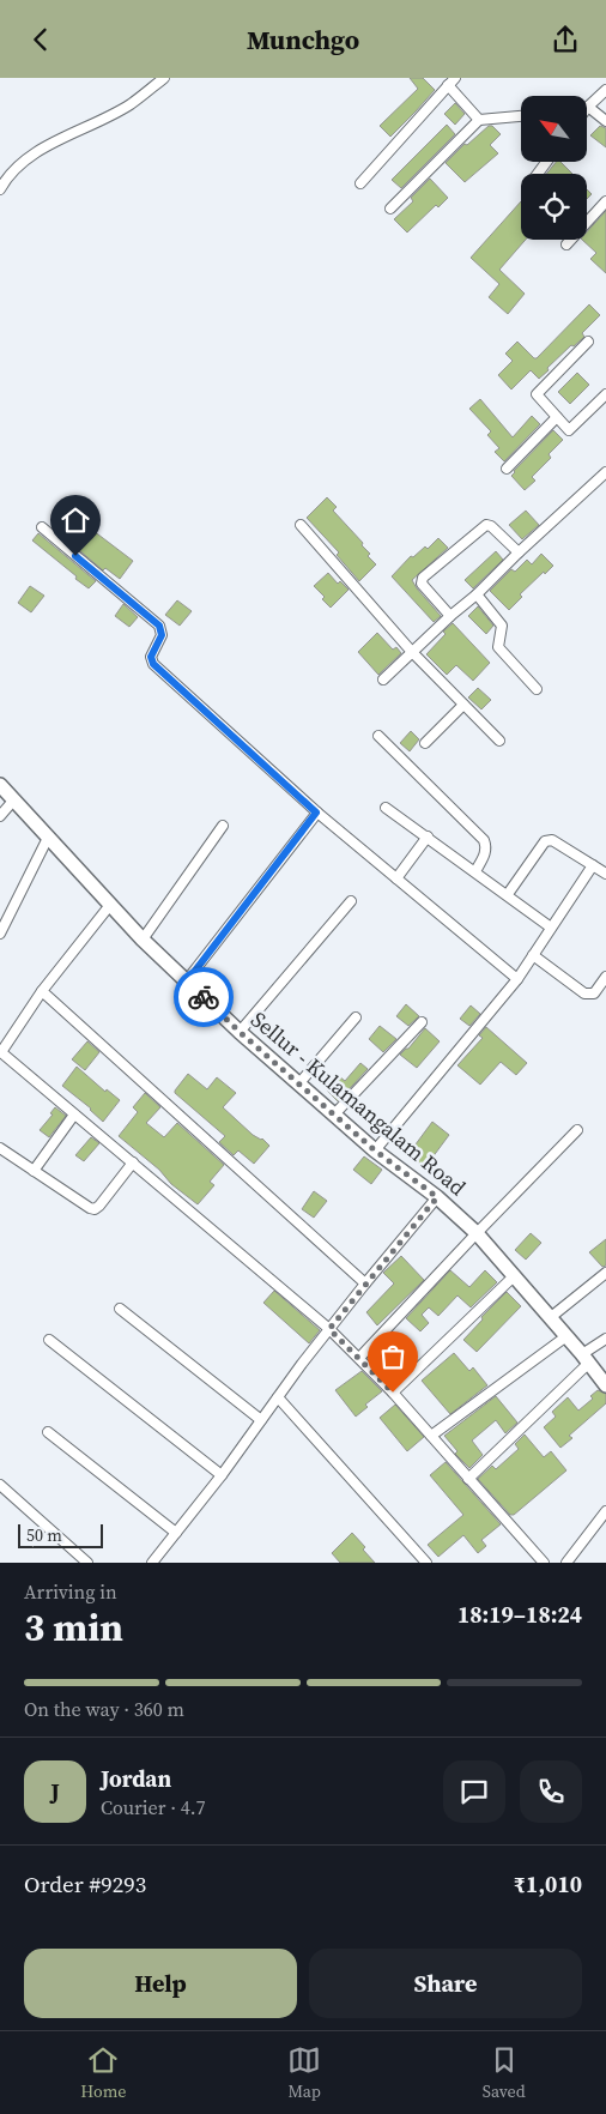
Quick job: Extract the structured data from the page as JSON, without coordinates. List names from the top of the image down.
{
  "streets": {
    "main road": ["Sellur - Kulamangalam Road"]
  },
  "scale_bar": "50 m",
  "north": "top left",
  "page": {
    "header": "Munchgo",
    "scale": "50 m",
    "heading": ["3 min", "Arriving in", "18:19–18:24"],
    "panel": [
      "Jordan",
      "Courier · 4.7",
      "Order #9293",
      "₹1,010"
    ],
    "bar": "On the way · 360 m",
    "round": "J",
    "buttons": ["Help", "Share"],
    "tabs": ["Home", "Map", "Saved"]
  }
}
